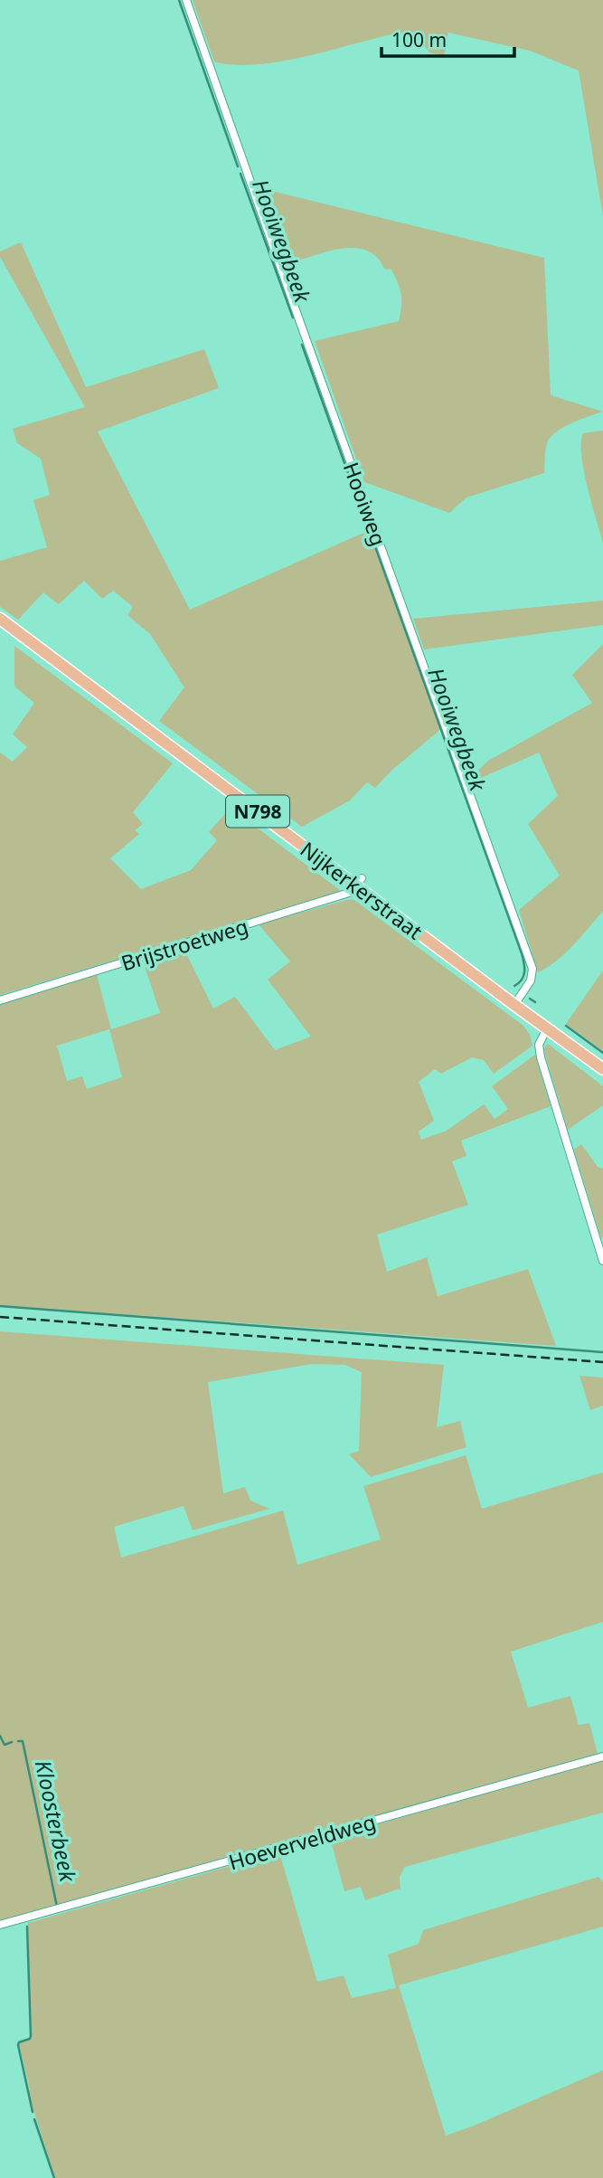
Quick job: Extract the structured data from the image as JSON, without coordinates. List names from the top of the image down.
{
  "streets": {
    "main road": ["N798", "Nijkerkerstraat"],
    "street": ["Hooiweg", "Brijstroetweg", "Hoeverveldweg"]
  },
  "crossings": [
    ["Hooiweg", "Nijkerkerstraat"],
    ["Nijkerkerstraat", "Brijstroetweg"]
  ],
  "water": ["Hooiwegbeek", "Kloosterbeek"],
  "scale_bar": "100 m"
}
